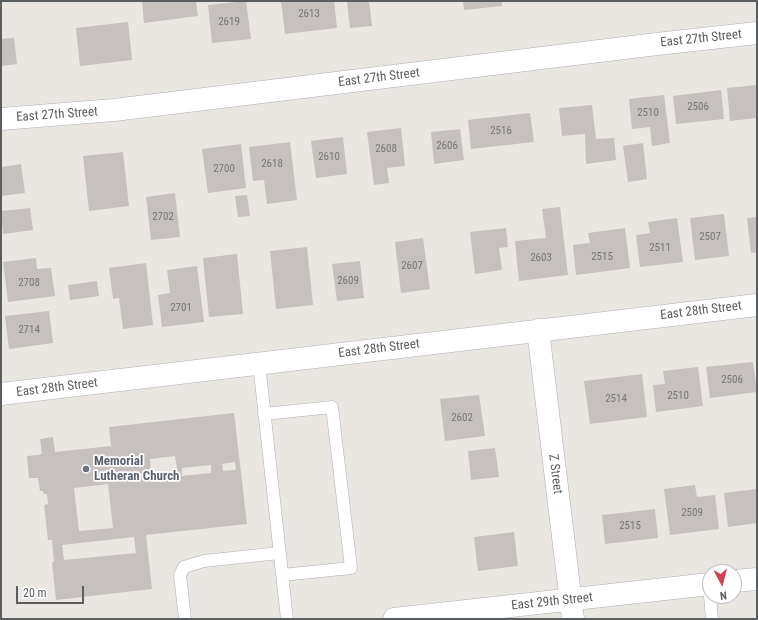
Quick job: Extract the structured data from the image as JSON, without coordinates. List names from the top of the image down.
{
  "streets": {
    "street": [
      "East 27th Street",
      "East 28th Street",
      "Z Street",
      "East 29th Street"
    ]
  },
  "crossings": [
    ["East 28th Street", "Z Street"],
    ["Z Street", "East 29th Street"]
  ],
  "places": ["Memorial Lutheran Church"],
  "house_numbers": [
    "2613",
    "2619",
    "2506",
    "2510",
    "2516",
    "2606",
    "2608",
    "2610",
    "2618",
    "2700",
    "2702",
    "2507",
    "2511",
    "2515",
    "2603",
    "2607",
    "2609",
    "2708",
    "2701",
    "2714",
    "2506",
    "2510",
    "2514",
    "2602",
    "2509",
    "2515"
  ],
  "scale_bar": "20 m",
  "north": "bottom"
}
